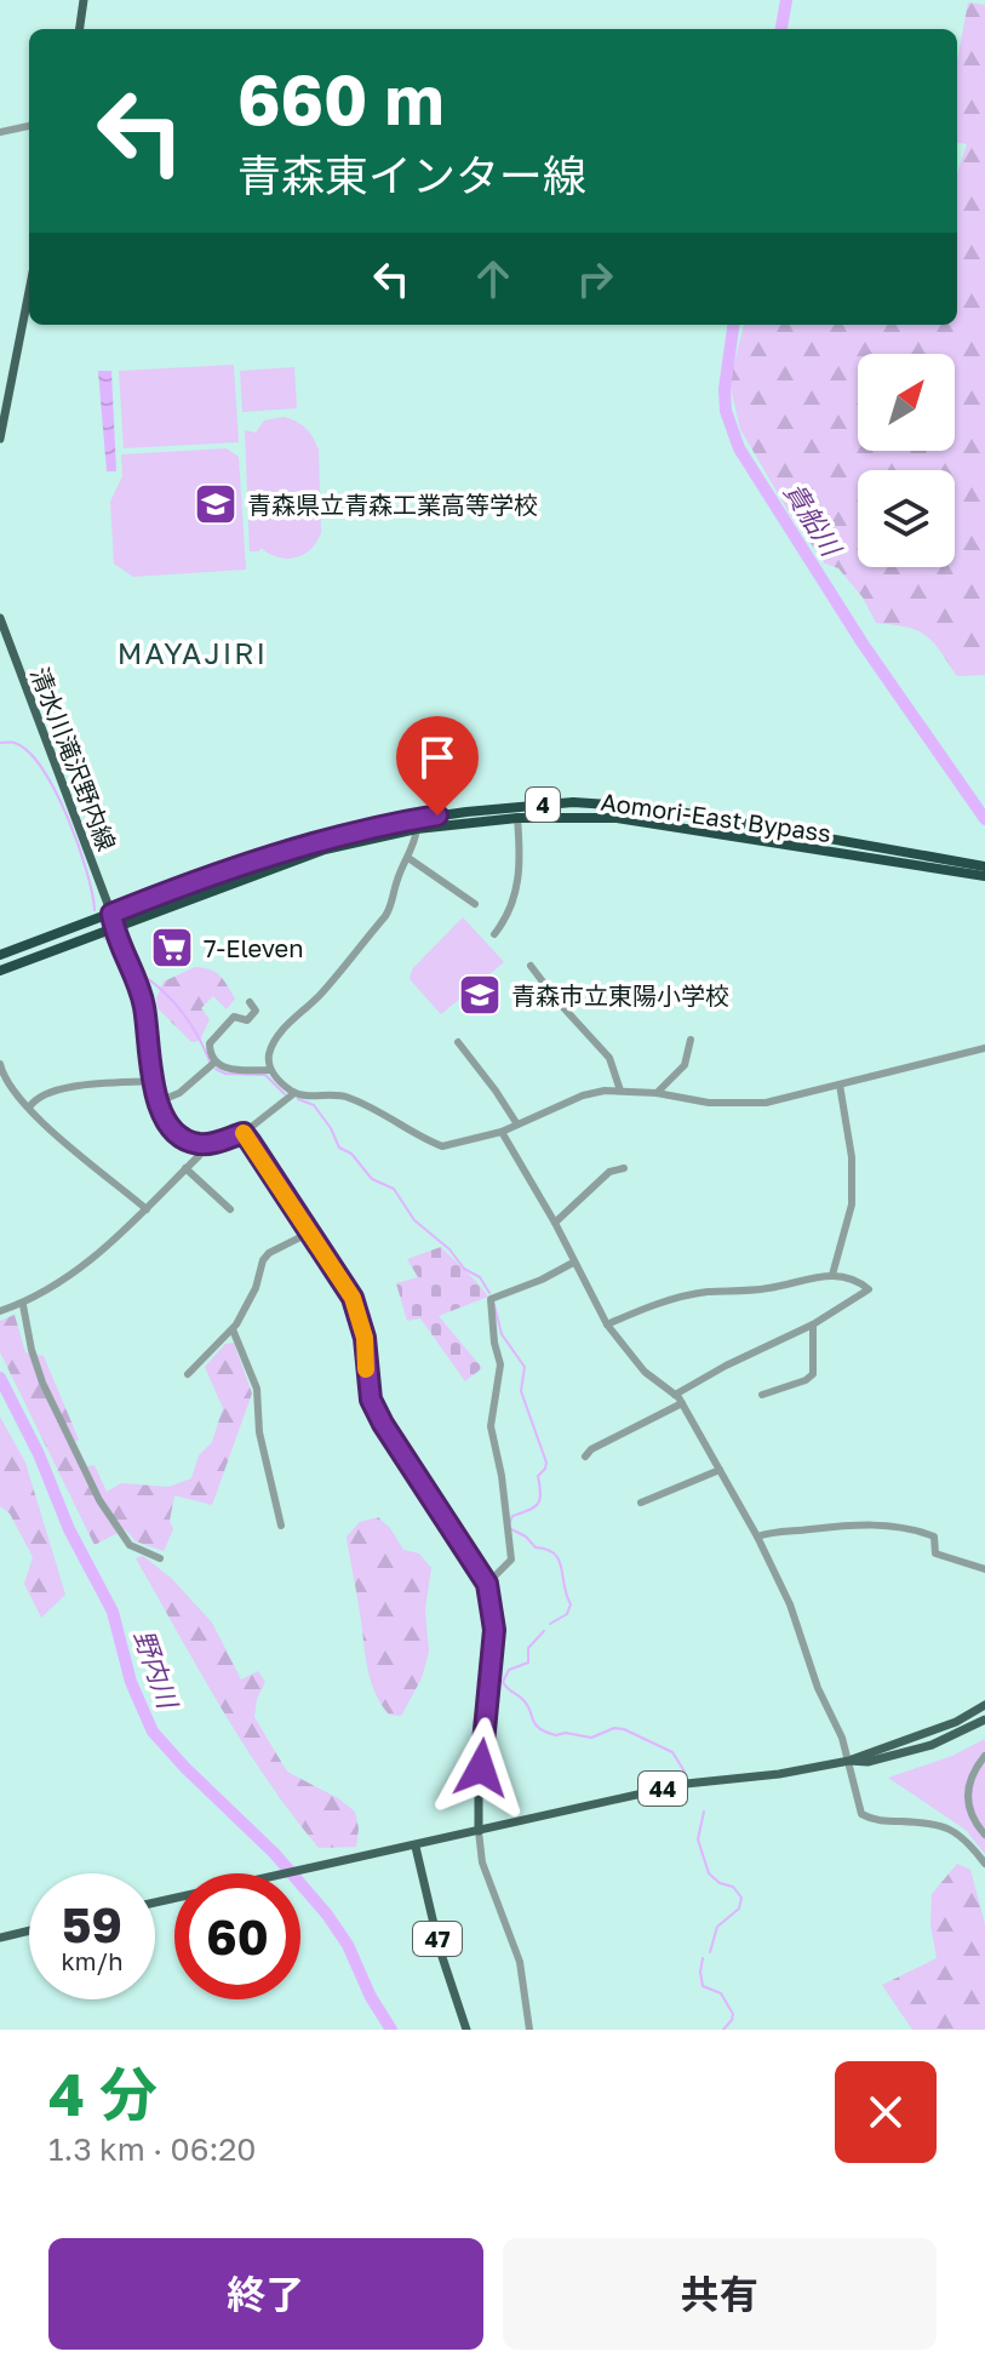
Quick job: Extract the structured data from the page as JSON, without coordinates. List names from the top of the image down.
{
  "streets": {
    "highway": ["4", "Aomori-East Bypass"],
    "main road": ["清水川滝沢野内線", "44", "47"]
  },
  "crossings": [
    ["清水川滝沢野内線", "Aomori-East Bypass"],
    ["44", "47"]
  ],
  "districts": ["MAYAJIRI"],
  "water": ["貴船川", "野内川"],
  "places": {
    "school or university": ["青森県立青森工業高等学校", "青森市立東陽小学校"],
    "supermarket": ["7-Eleven"]
  },
  "north": "top right",
  "page": {
    "turn": ["660 m", "青森東インター線"],
    "speed": "59 km/h",
    "limit": "60",
    "heading": ["4 分", "1.3 km · 06:20"],
    "buttons": ["終了", "共有"]
  }
}
